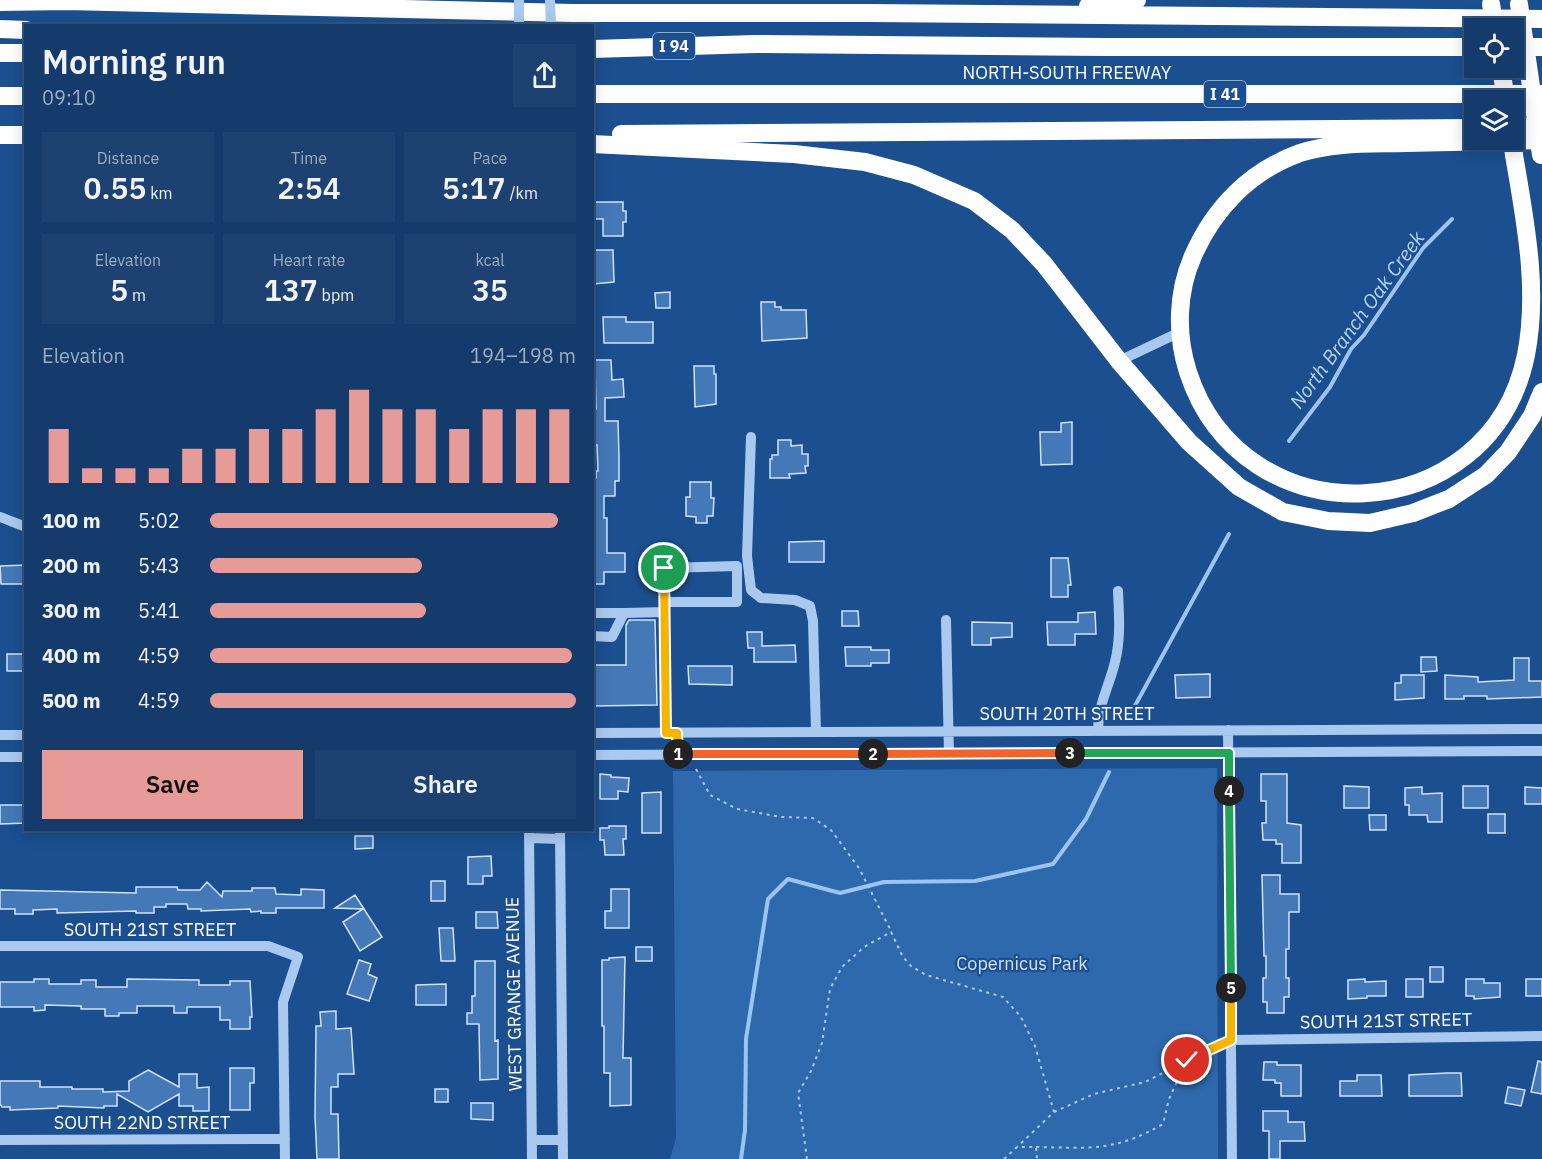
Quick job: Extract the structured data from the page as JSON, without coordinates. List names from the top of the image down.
{
  "streets": {
    "highway": ["I 94", "NORTH-SOUTH FREEWAY", "I 41"],
    "street": [
      "SOUTH 20TH STREET",
      "SOUTH 21ST STREET",
      "WEST GRANGE AVENUE",
      "SOUTH 22ND STREET"
    ]
  },
  "crossings": [
    ["SOUTH 21ST STREET", "SOUTH 22ND STREET"]
  ],
  "water": ["North Branch Oak Creek"],
  "parks": ["Copernicus Park"],
  "page": {
    "heading": ["Morning run", "09:10"],
    "stats": [
      ["Distance", "0.55 km"],
      ["Time", "2:54"],
      ["Pace", "5:17 /km"],
      ["Elevation", "5 m"],
      ["Heart rate", "137 bpm"],
      ["kcal", "35"]
    ],
    "chart": ["Elevation", "194–198 m"],
    "list": [
      {
        "name": "100 m",
        "note": "5:02"
      },
      {
        "name": "200 m",
        "note": "5:43"
      },
      {
        "name": "300 m",
        "note": "5:41"
      },
      {
        "name": "400 m",
        "note": "4:59"
      },
      {
        "name": "500 m",
        "note": "4:59"
      }
    ],
    "pins": [
      "3",
      "1",
      "2",
      "4",
      "5"
    ],
    "buttons": ["Save", "Share"]
  }
}
